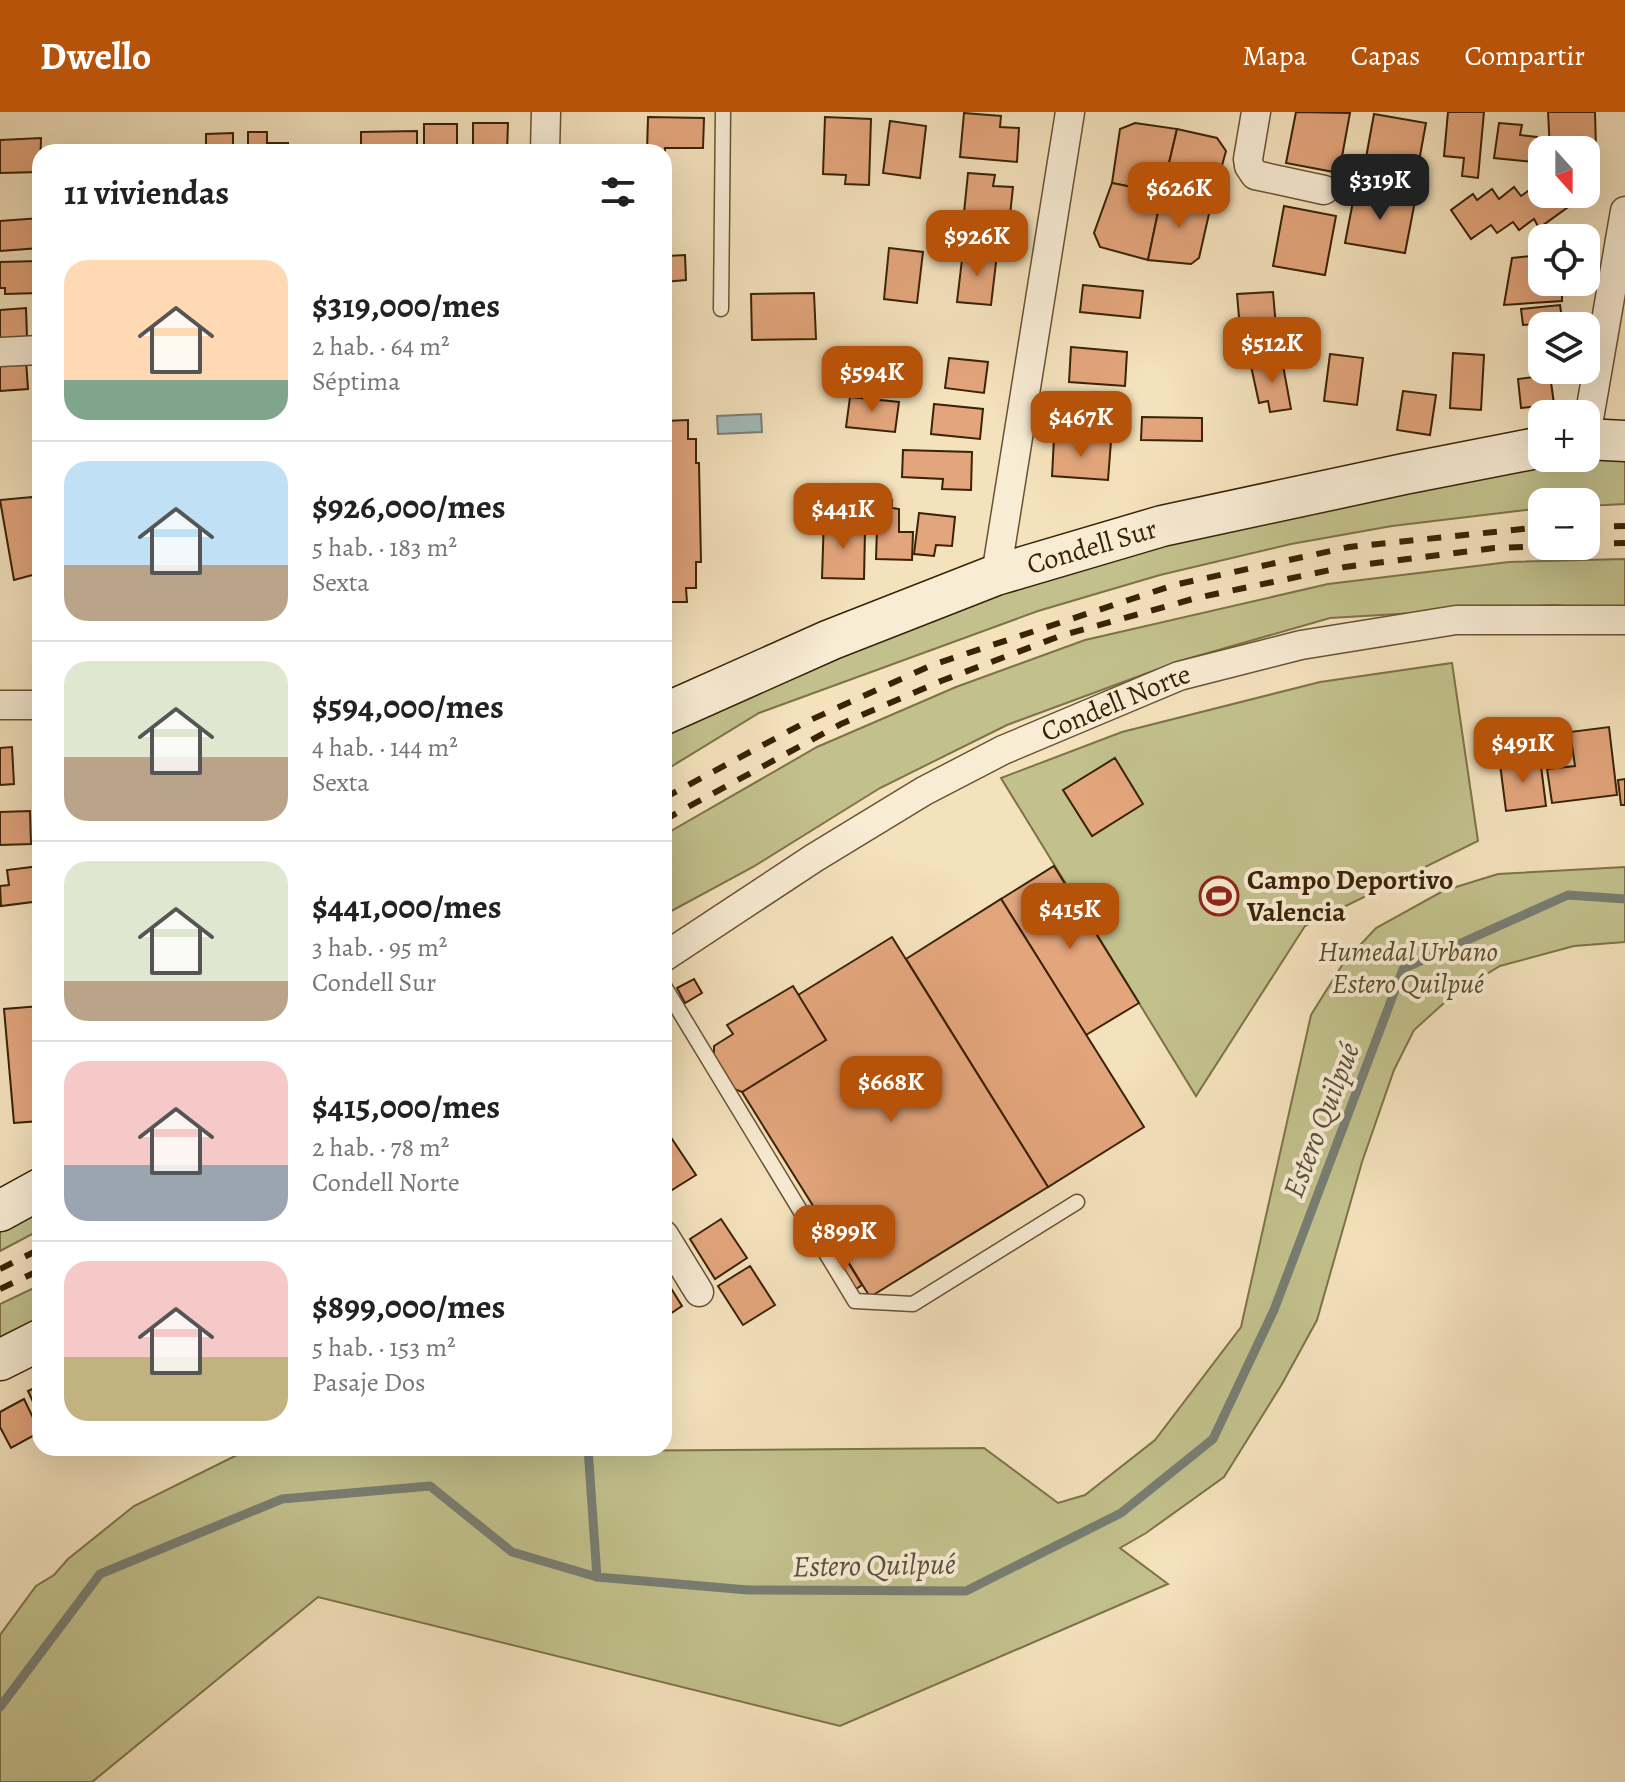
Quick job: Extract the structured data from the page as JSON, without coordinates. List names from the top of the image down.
{
  "streets": {
    "street": ["Condell Sur", "Condell Norte"]
  },
  "water": ["Estero Quilpué"],
  "parks": ["Humedal Urbano Estero Quilpué"],
  "places": {
    "sports": ["Campo Deportivo Valencia"]
  },
  "north": "bottom",
  "page": {
    "header": "Dwello",
    "nav": ["Mapa", "Capas", "Compartir"],
    "map_buttons": ["+", "−"],
    "heading": "11 viviendas",
    "price": [
      "$319K",
      "$626K",
      "$926K",
      "$512K",
      "$594K",
      "$467K",
      "$441K",
      "$491K",
      "$415K",
      "$668K",
      "$899K"
    ],
    "list": [
      {
        "name": "$319,000/mes",
        "note": "2 hab. · 64 m² · Séptima"
      },
      {
        "name": "$926,000/mes",
        "note": "5 hab. · 183 m² · Sexta"
      },
      {
        "name": "$594,000/mes",
        "note": "4 hab. · 144 m² · Sexta"
      },
      {
        "name": "$441,000/mes",
        "note": "3 hab. · 95 m² · Condell Sur"
      },
      {
        "name": "$415,000/mes",
        "note": "2 hab. · 78 m² · Condell Norte"
      },
      {
        "name": "$899,000/mes",
        "note": "5 hab. · 153 m² · Pasaje Dos"
      }
    ]
  }
}
